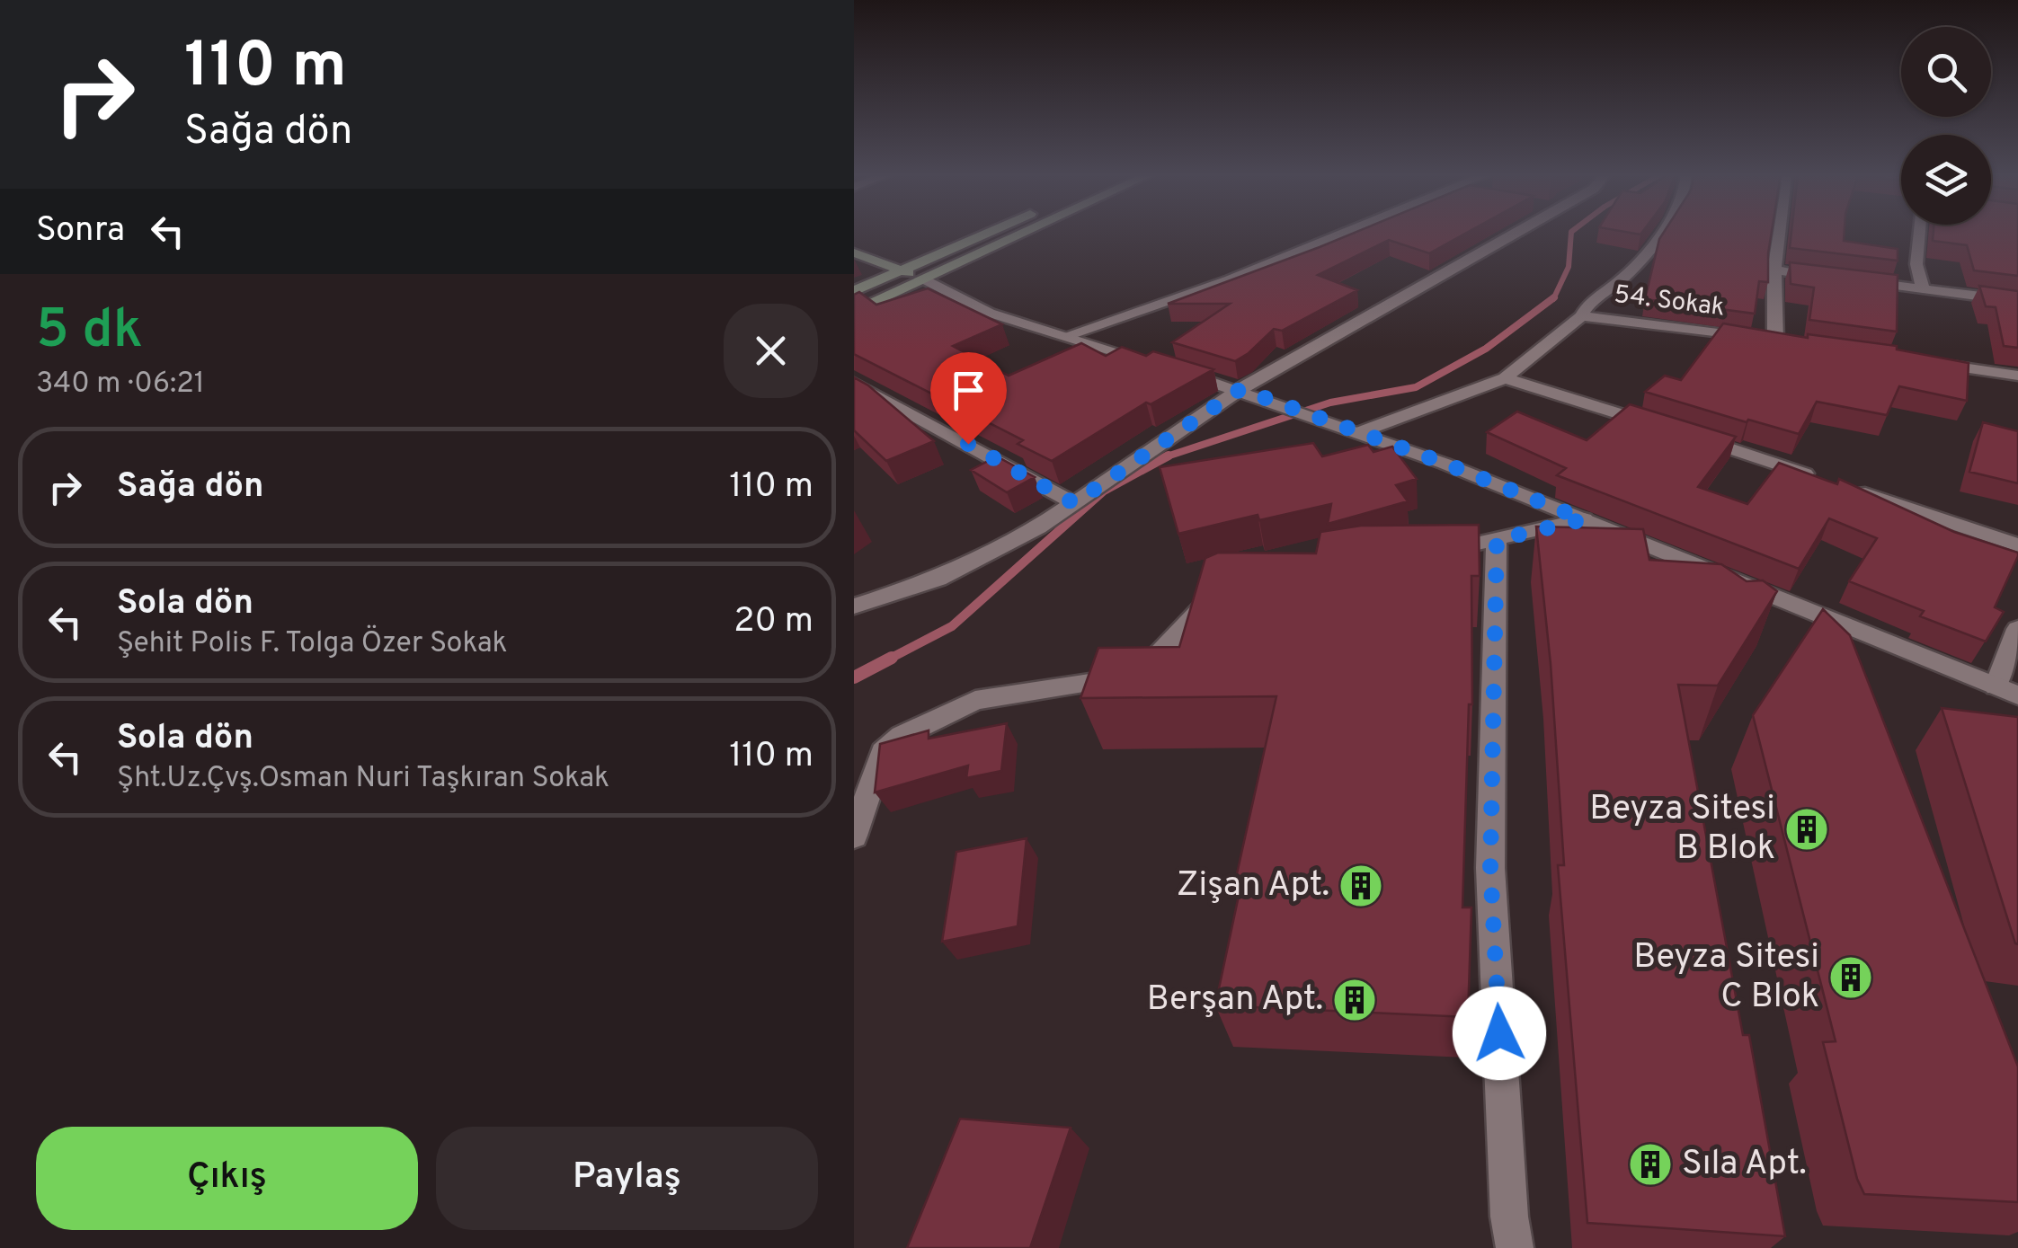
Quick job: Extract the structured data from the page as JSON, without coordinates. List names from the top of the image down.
{
  "streets": {
    "street": ["54. Sokak"]
  },
  "places": {
    "building": [
      "Beyza Sitesi B Blok",
      "Zişan Apt.",
      "Beyza Sitesi C Blok",
      "Berşan Apt.",
      "Sıla Apt."
    ]
  },
  "page": {
    "turn": ["110 m", "Sağa dön"],
    "then": "Sonra",
    "heading": ["5 dk", "340 m · 06:21"],
    "list": [
      {
        "name": "Sağa dön",
        "value": "110 m"
      },
      {
        "name": "Sola dön",
        "note": "Şehit Polis F. Tolga Özer Sokak",
        "value": "20 m"
      },
      {
        "name": "Sola dön",
        "note": "Şht.Uz.Çvş.Osman Nuri Taşkıran Sokak",
        "value": "110 m"
      }
    ],
    "buttons": ["Çıkış", "Paylaş"]
  }
}
